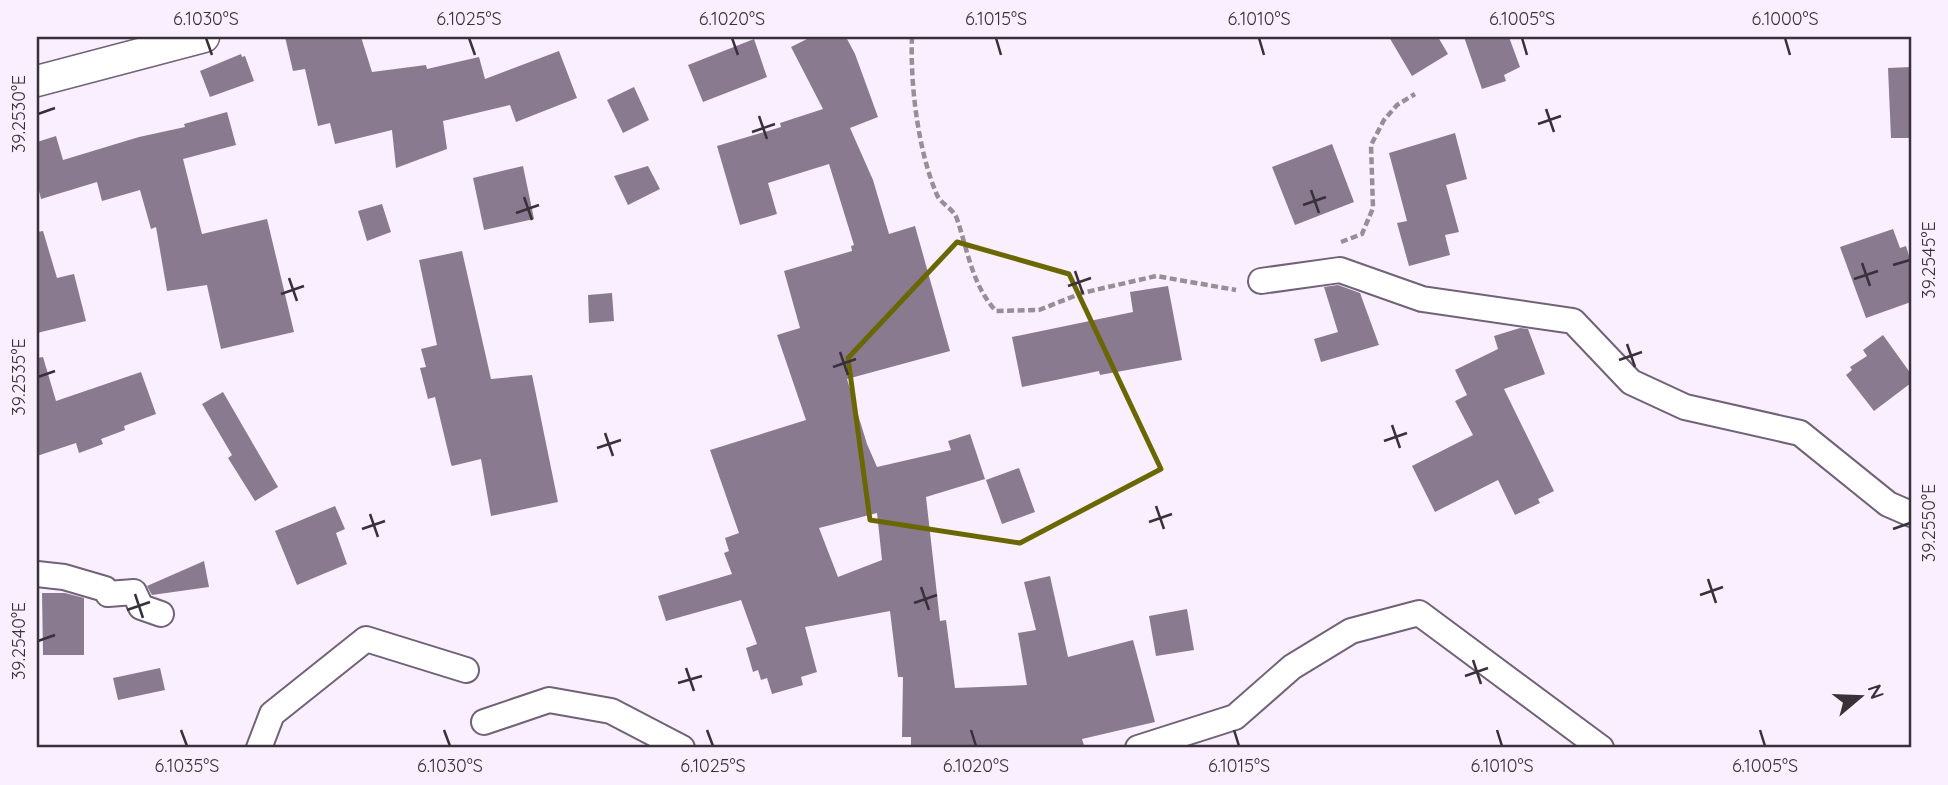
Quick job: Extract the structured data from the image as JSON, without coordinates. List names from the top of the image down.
{
  "north": "right",
  "coordinates": [
    "6.1030°S",
    "6.1025°S",
    "6.1020°S",
    "6.1015°S",
    "6.1010°S",
    "6.1005°S",
    "6.1000°S",
    "39.2530°E",
    "39.2545°E",
    "39.2535°E",
    "39.2550°E",
    "39.2540°E",
    "6.1035°S"
  ]
}
